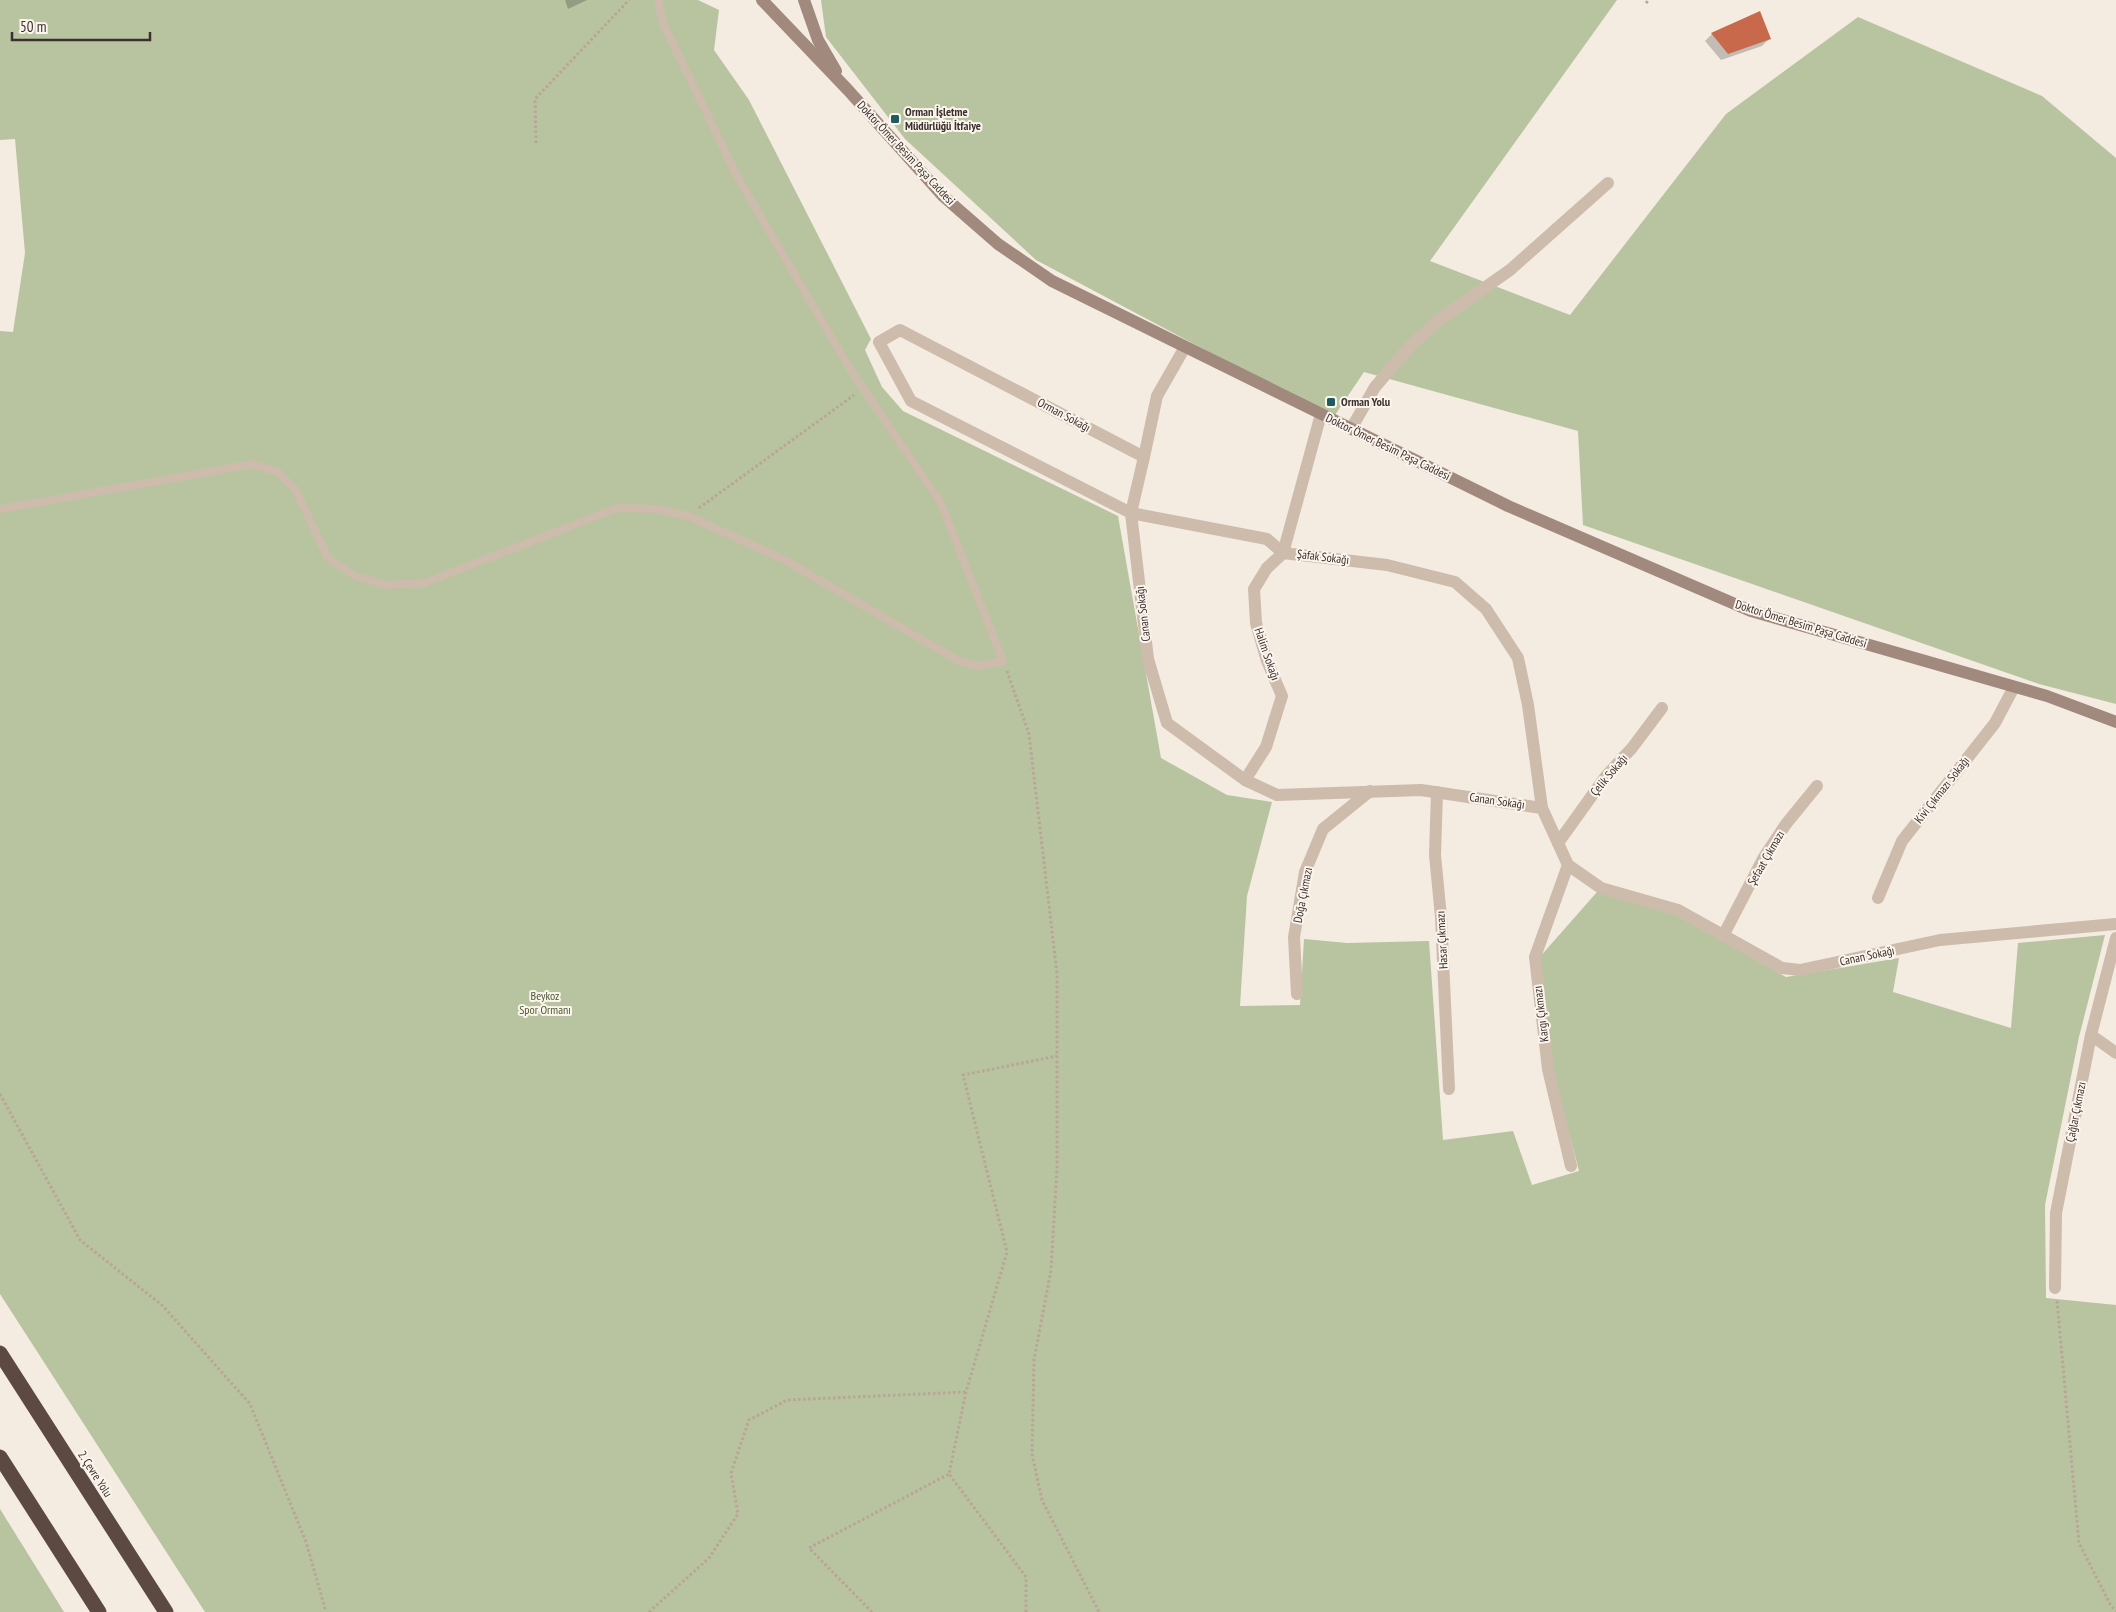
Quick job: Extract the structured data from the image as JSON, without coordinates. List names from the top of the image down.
{
  "streets": {
    "highway": ["2. Çevre Yolu"],
    "street": [
      "Doktor Ömer Besim Paşa Caddesi",
      "Orman Sokağı",
      "Şafak Sokağı",
      "Canan Sokağı",
      "Halim Sokağı",
      "Çelik Sokağı",
      "Kivi Çıkmazı Sokağı",
      "Şefaat Çıkmazı",
      "Doğa Çıkmazı",
      "Hasar Çıkmazı",
      "Kargı Çıkmazı",
      "Çağlar Çıkmazı"
    ]
  },
  "crossings": [
    ["Doktor Ömer Besim Paşa Caddesi", "Halim Sokağı"],
    ["Doktor Ömer Besim Paşa Caddesi", "Kivi Çıkmazı Sokağı"],
    ["Orman Sokağı", "Şafak Sokağı"],
    ["Orman Sokağı", "Canan Sokağı"],
    ["Şafak Sokağı", "Canan Sokağı"],
    ["Şafak Sokağı", "Halim Sokağı"],
    ["Canan Sokağı", "Halim Sokağı"],
    ["Canan Sokağı", "Çelik Sokağı"],
    ["Canan Sokağı", "Şefaat Çıkmazı"],
    ["Canan Sokağı", "Doğa Çıkmazı"],
    ["Canan Sokağı", "Hasar Çıkmazı"],
    ["Canan Sokağı", "Kargı Çıkmazı"]
  ],
  "parks": ["Beykoz Spor Ormanı"],
  "places": {
    "transit": ["Orman İşletme Müdürlüğü İtfaiye", "Orman Yolu"]
  },
  "scale_bar": "50 m"
}
